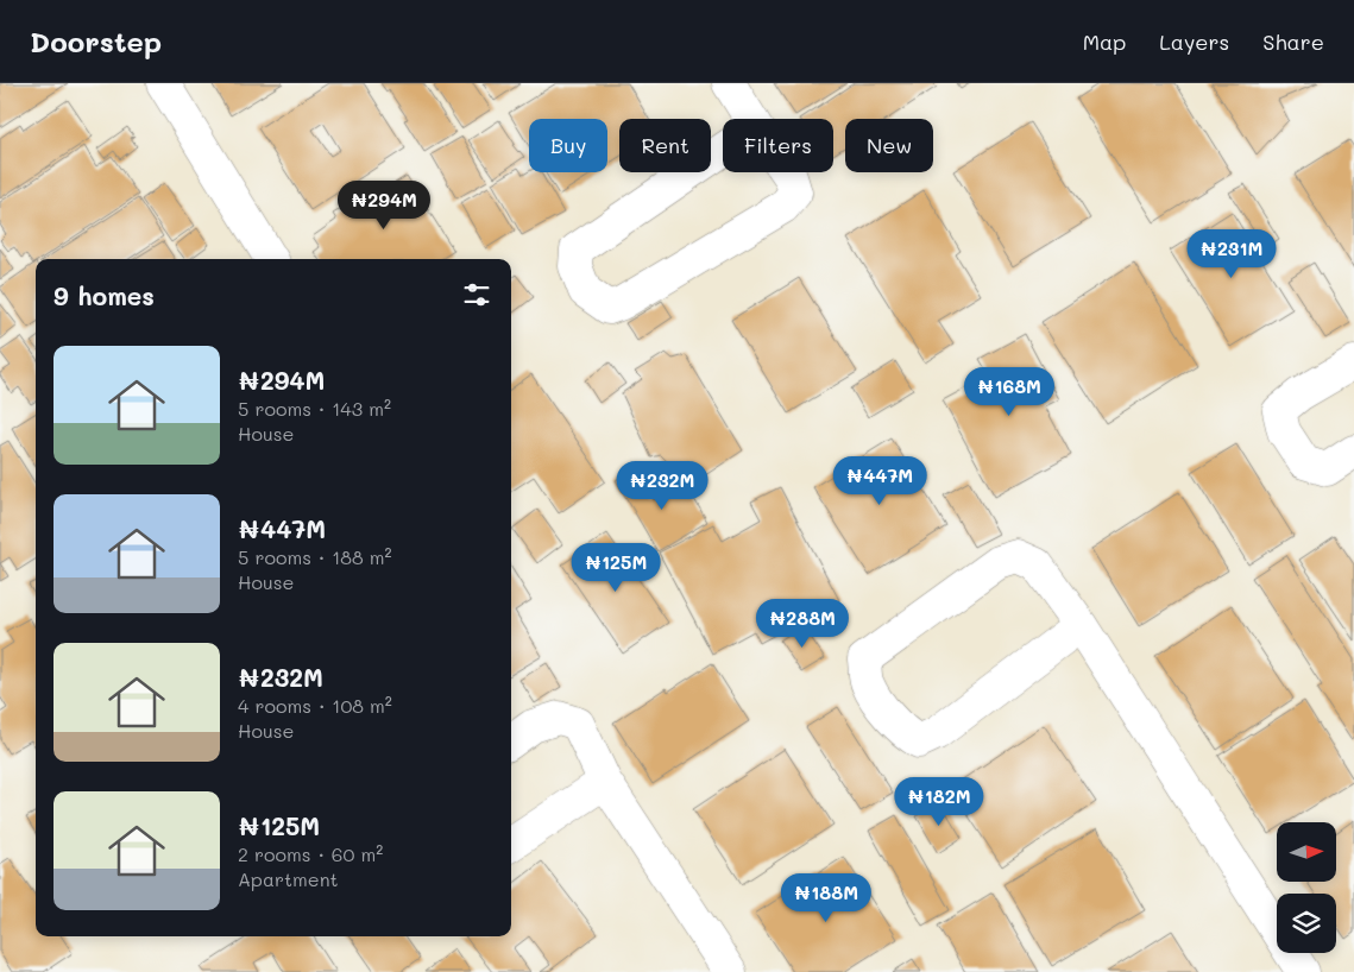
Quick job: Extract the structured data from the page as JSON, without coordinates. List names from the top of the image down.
{
  "north": "right",
  "page": {
    "header": "Doorstep",
    "nav": ["Map", "Layers", "Share"],
    "chip": [
      "Buy",
      "Rent",
      "Filters",
      "New"
    ],
    "price": [
      "₦294M",
      "₦231M",
      "₦168M",
      "₦447M",
      "₦232M",
      "₦125M",
      "₦288M",
      "₦182M",
      "₦188M"
    ],
    "heading": "9 homes",
    "list": [
      {
        "name": "₦294M",
        "note": "5 rooms · 143 m² · House"
      },
      {
        "name": "₦447M",
        "note": "5 rooms · 188 m² · House"
      },
      {
        "name": "₦232M",
        "note": "4 rooms · 108 m² · House"
      },
      {
        "name": "₦125M",
        "note": "2 rooms · 60 m² · Apartment"
      }
    ]
  }
}
